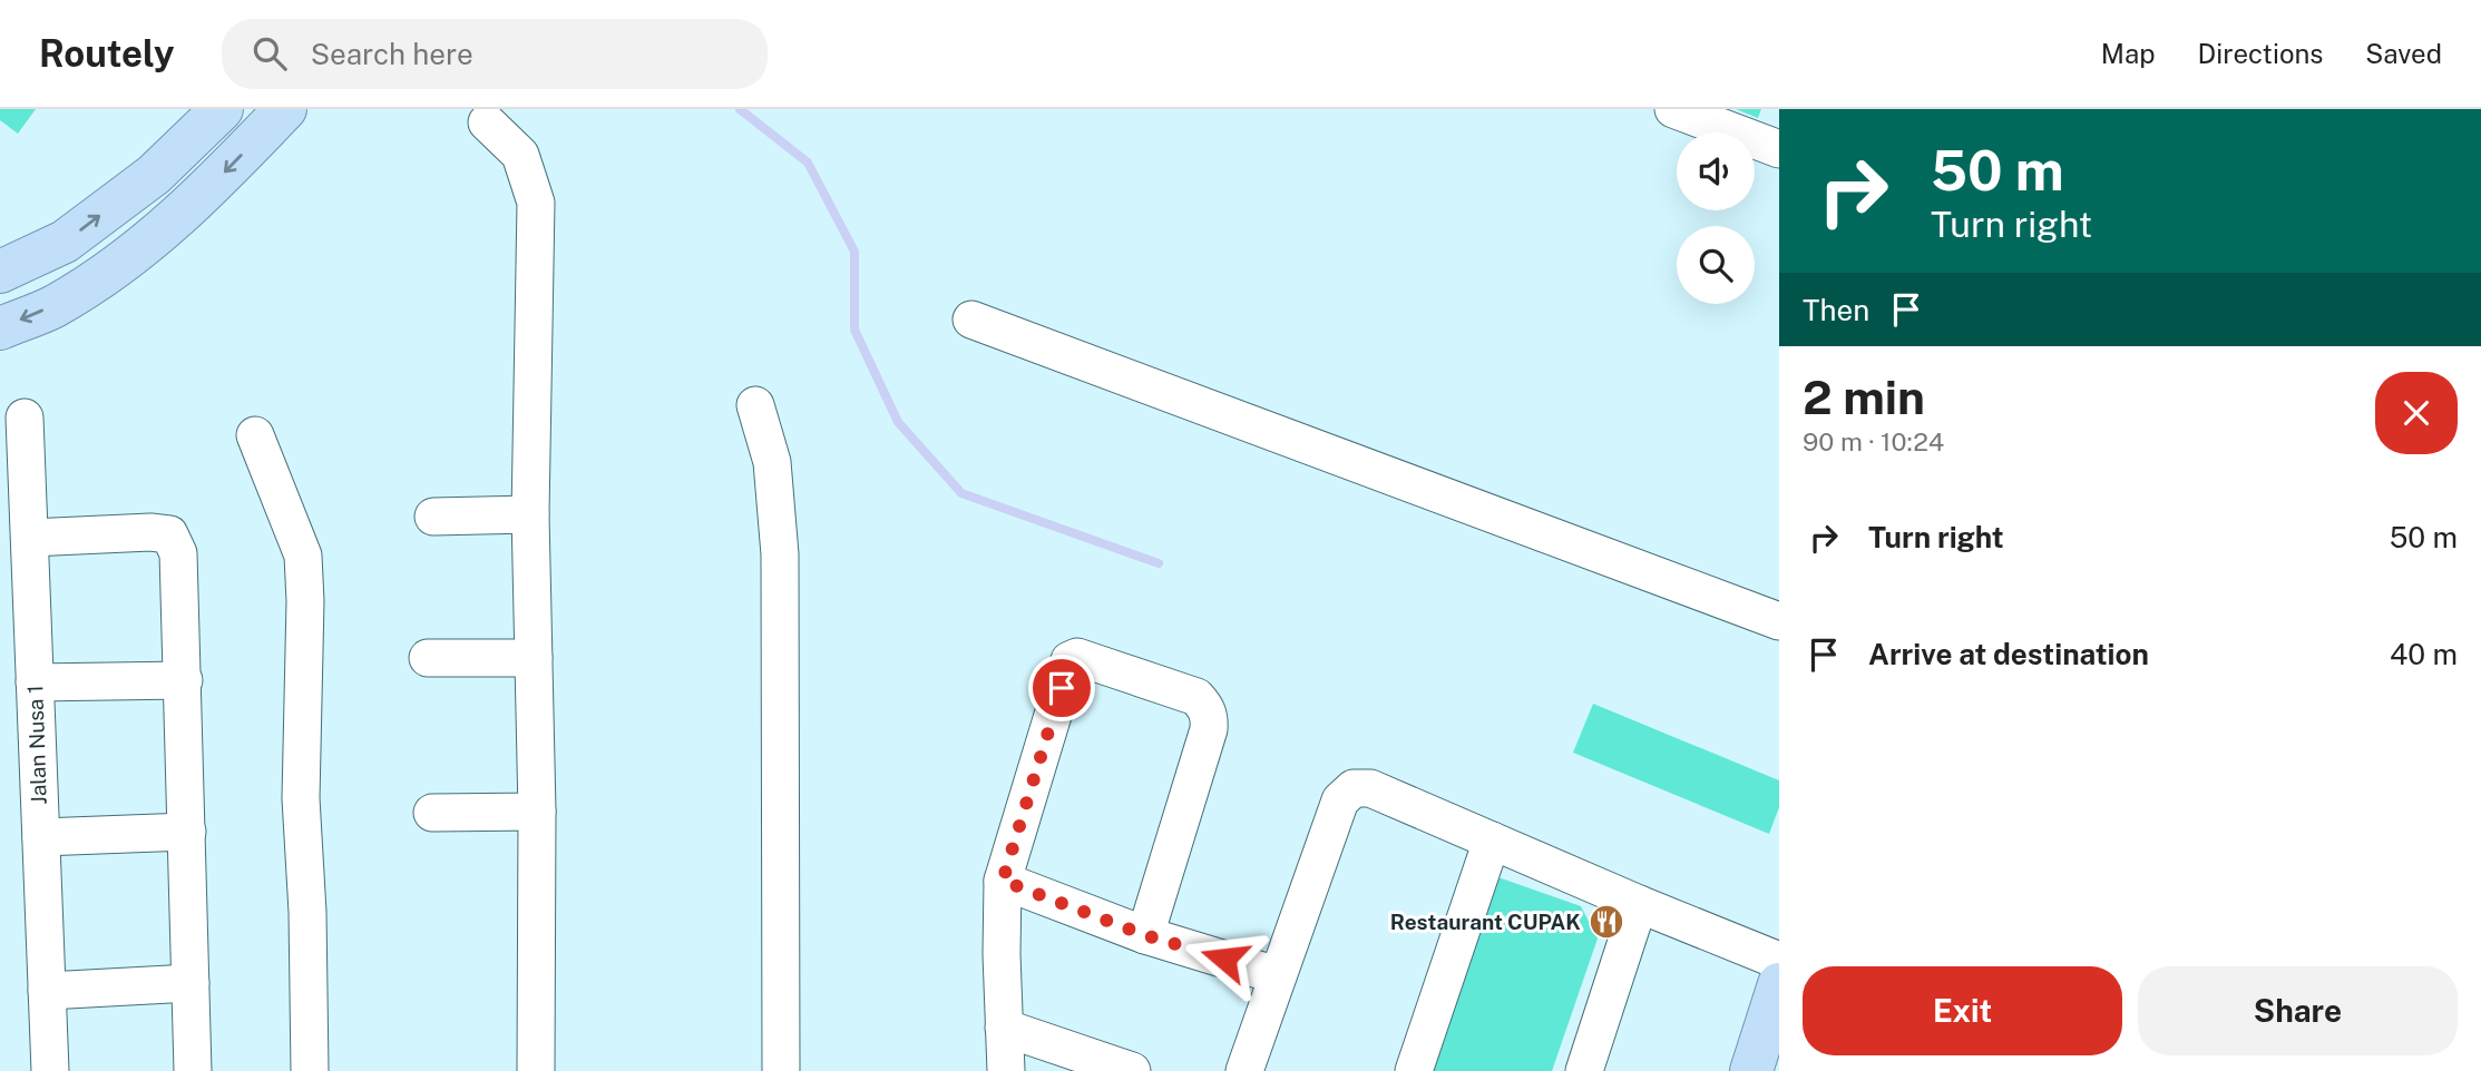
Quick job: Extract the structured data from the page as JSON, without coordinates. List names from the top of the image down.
{
  "streets": {
    "street": ["Jalan Nusa 1"]
  },
  "places": {
    "restaurant": ["Restaurant CUPAK"]
  },
  "page": {
    "header": "Routely",
    "search": "Search here",
    "nav": ["Map", "Directions", "Saved"],
    "turn": ["50 m", "Turn right"],
    "then": "Then",
    "heading": ["2 min", "90 m · 10:24"],
    "list": [
      {
        "name": "Turn right",
        "value": "50 m"
      },
      {
        "name": "Arrive at destination",
        "value": "40 m"
      }
    ],
    "buttons": ["Exit", "Share"]
  }
}
